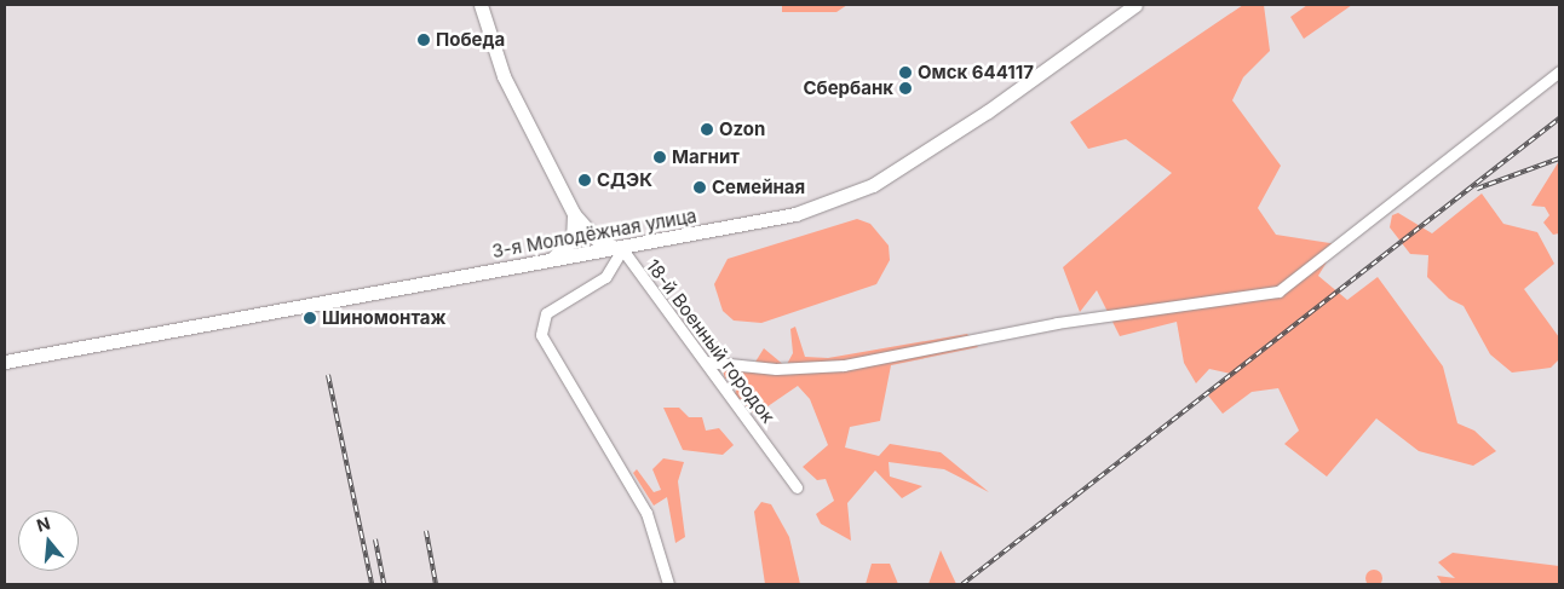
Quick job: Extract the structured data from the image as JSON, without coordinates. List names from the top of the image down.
{
  "streets": {
    "main road": ["3-я Молодёжная улица"],
    "street": ["18-й Военный городок"]
  },
  "crossings": [
    ["3-я Молодёжная улица", "18-й Военный городок"]
  ],
  "places": [
    "Победа",
    "Омск 644117",
    "Сбербанк",
    "Ozon",
    "Магнит",
    "СДЭК",
    "Семейная",
    "Шиномонтаж"
  ],
  "north": "top"
}
